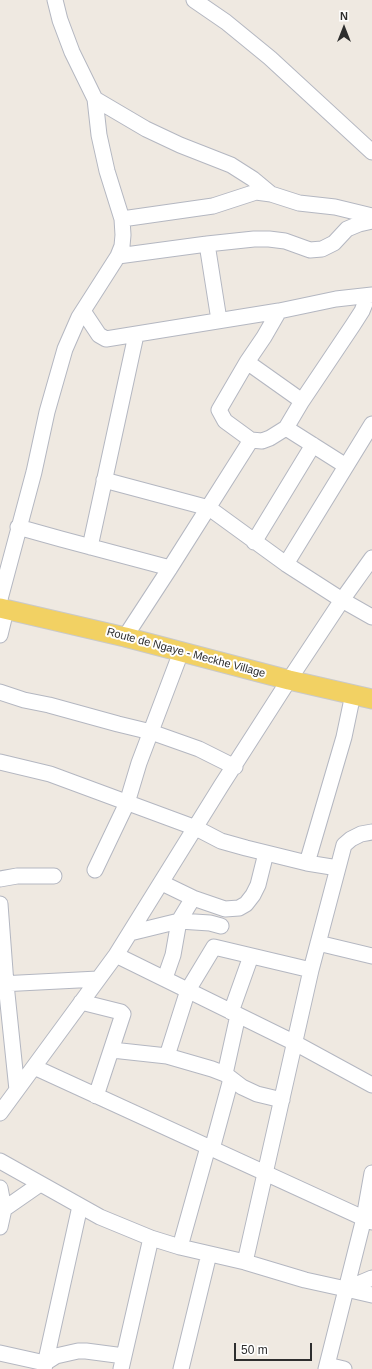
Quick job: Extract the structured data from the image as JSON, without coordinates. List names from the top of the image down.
{
  "streets": {
    "main road": ["Route de Ngaye - Meckhe Village"]
  },
  "scale_bar": "50 m",
  "north": "top"
}
